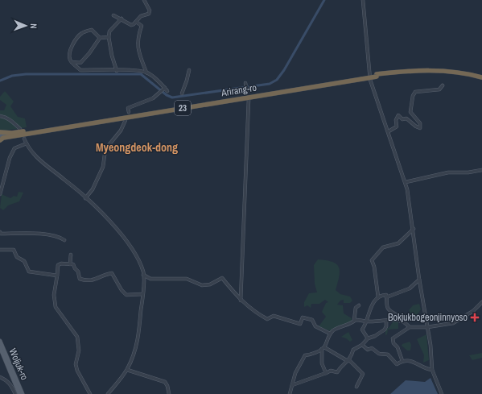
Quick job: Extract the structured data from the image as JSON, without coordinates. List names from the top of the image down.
{
  "streets": {
    "highway": ["Arirang-ro", "23"],
    "main road": ["Woljuk-ro"]
  },
  "crossings": [
    ["Arirang-ro", "23"]
  ],
  "districts": ["Myeongdeok-dong"],
  "places": {
    "health": ["Bokjukbogeonjinnyoso"]
  },
  "north": "right"
}
